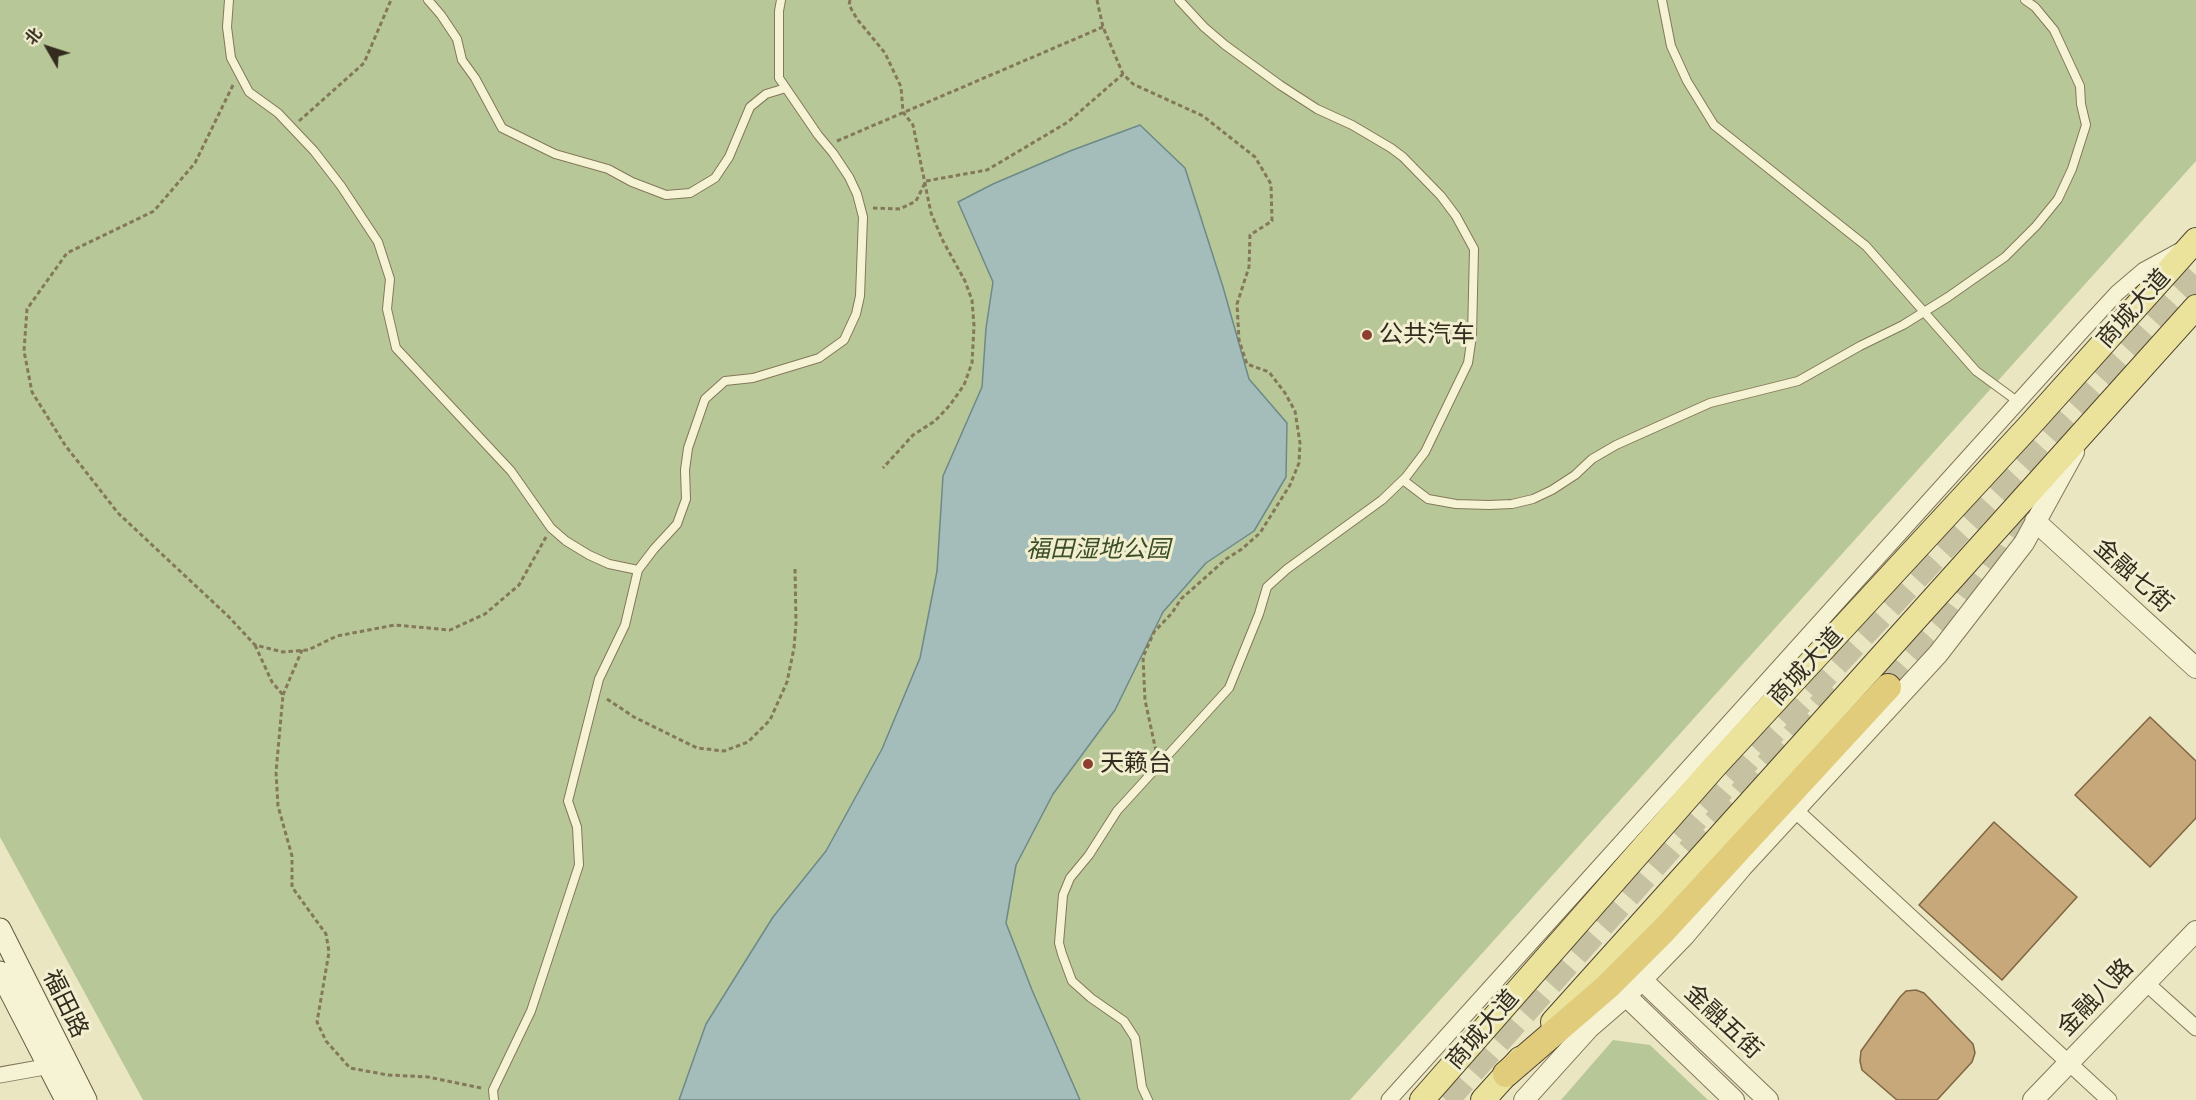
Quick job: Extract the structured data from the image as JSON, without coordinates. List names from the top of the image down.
{
  "streets": {
    "main road": ["商城大道", "福田路"],
    "street": ["金融七街", "金融八路", "金融五街"]
  },
  "parks": ["福田湿地公园"],
  "places": ["公共汽车", "天籁台"],
  "north": "top left"
}
